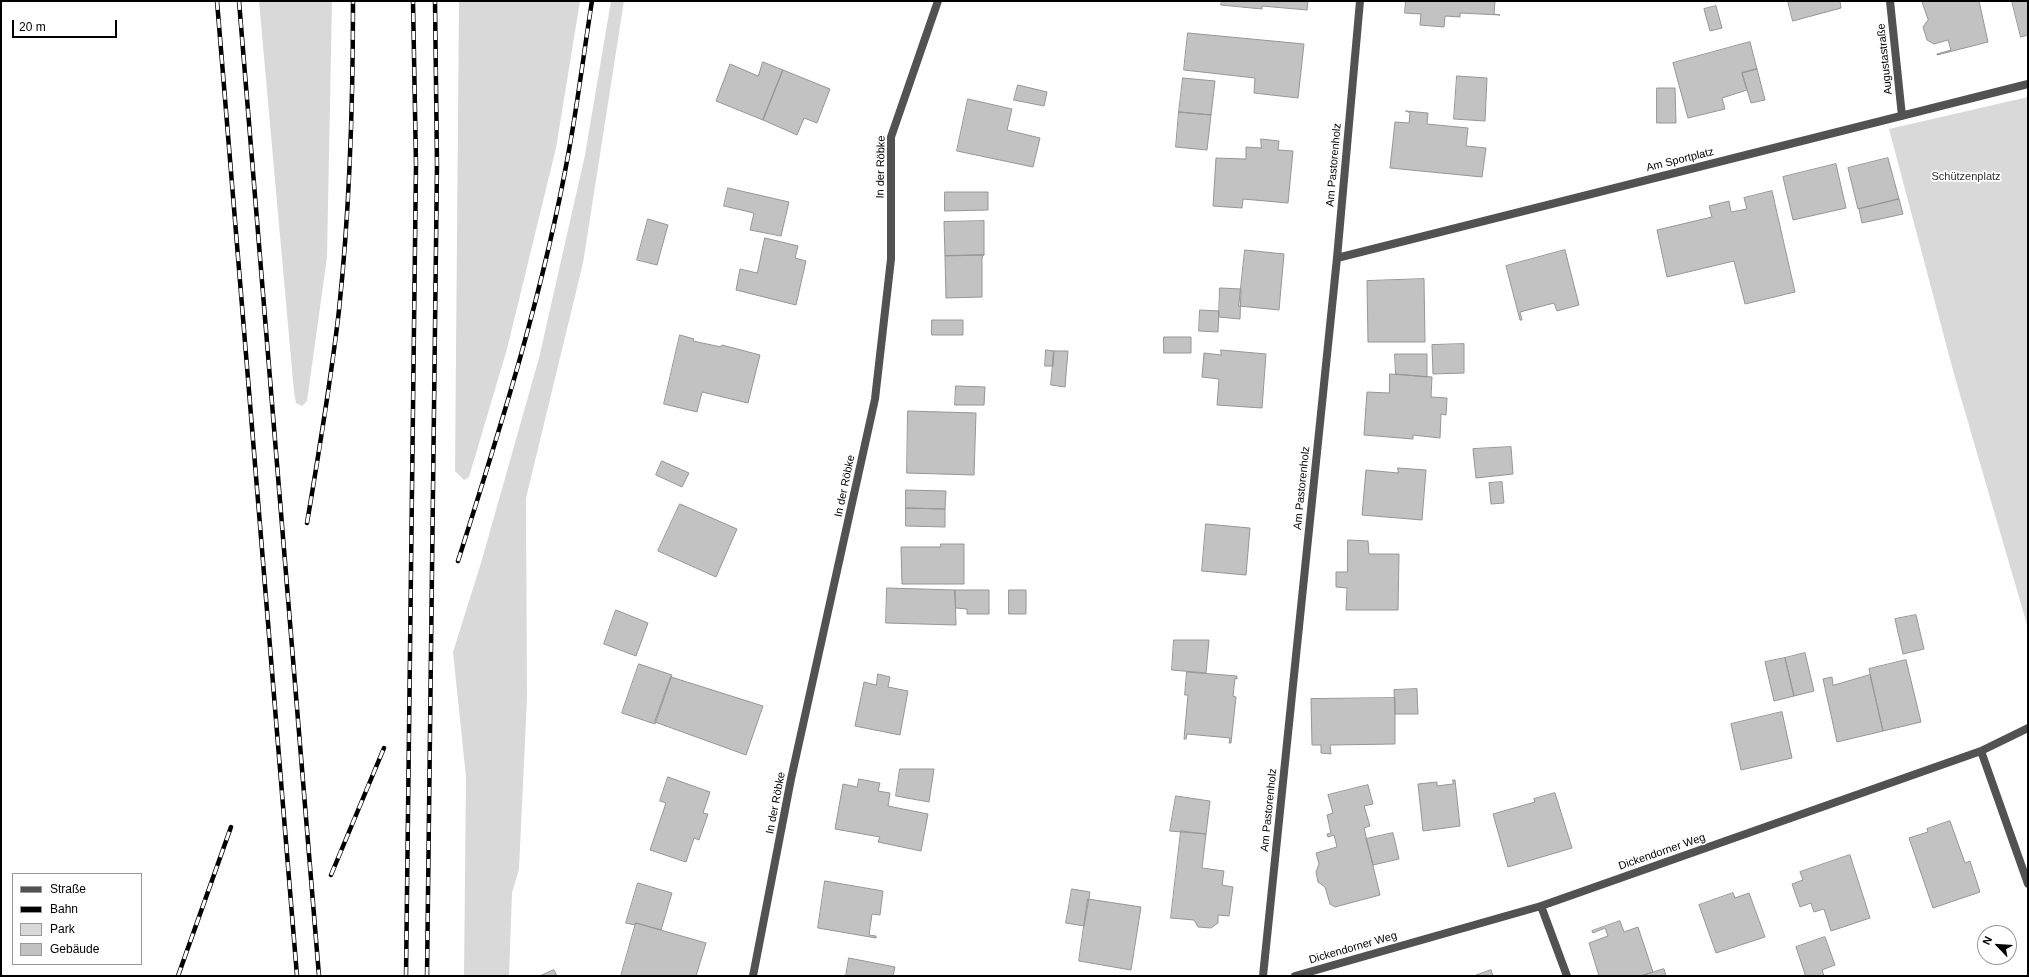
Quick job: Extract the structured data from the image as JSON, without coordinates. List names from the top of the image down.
{
  "streets": {
    "street": [
      "Augustastraße",
      "Am Sportplatz",
      "Am Pastorenholz",
      "In der Röbke",
      "Dickendorner Weg"
    ]
  },
  "crossings": [
    ["Augustastraße", "Am Sportplatz"],
    ["Am Sportplatz", "Am Pastorenholz"]
  ],
  "parks": ["Schützenplatz"],
  "legend": [
    "Straße",
    "Bahn",
    "Park",
    "Gebäude"
  ],
  "scale_bar": "20 m",
  "north": "top left"
}
